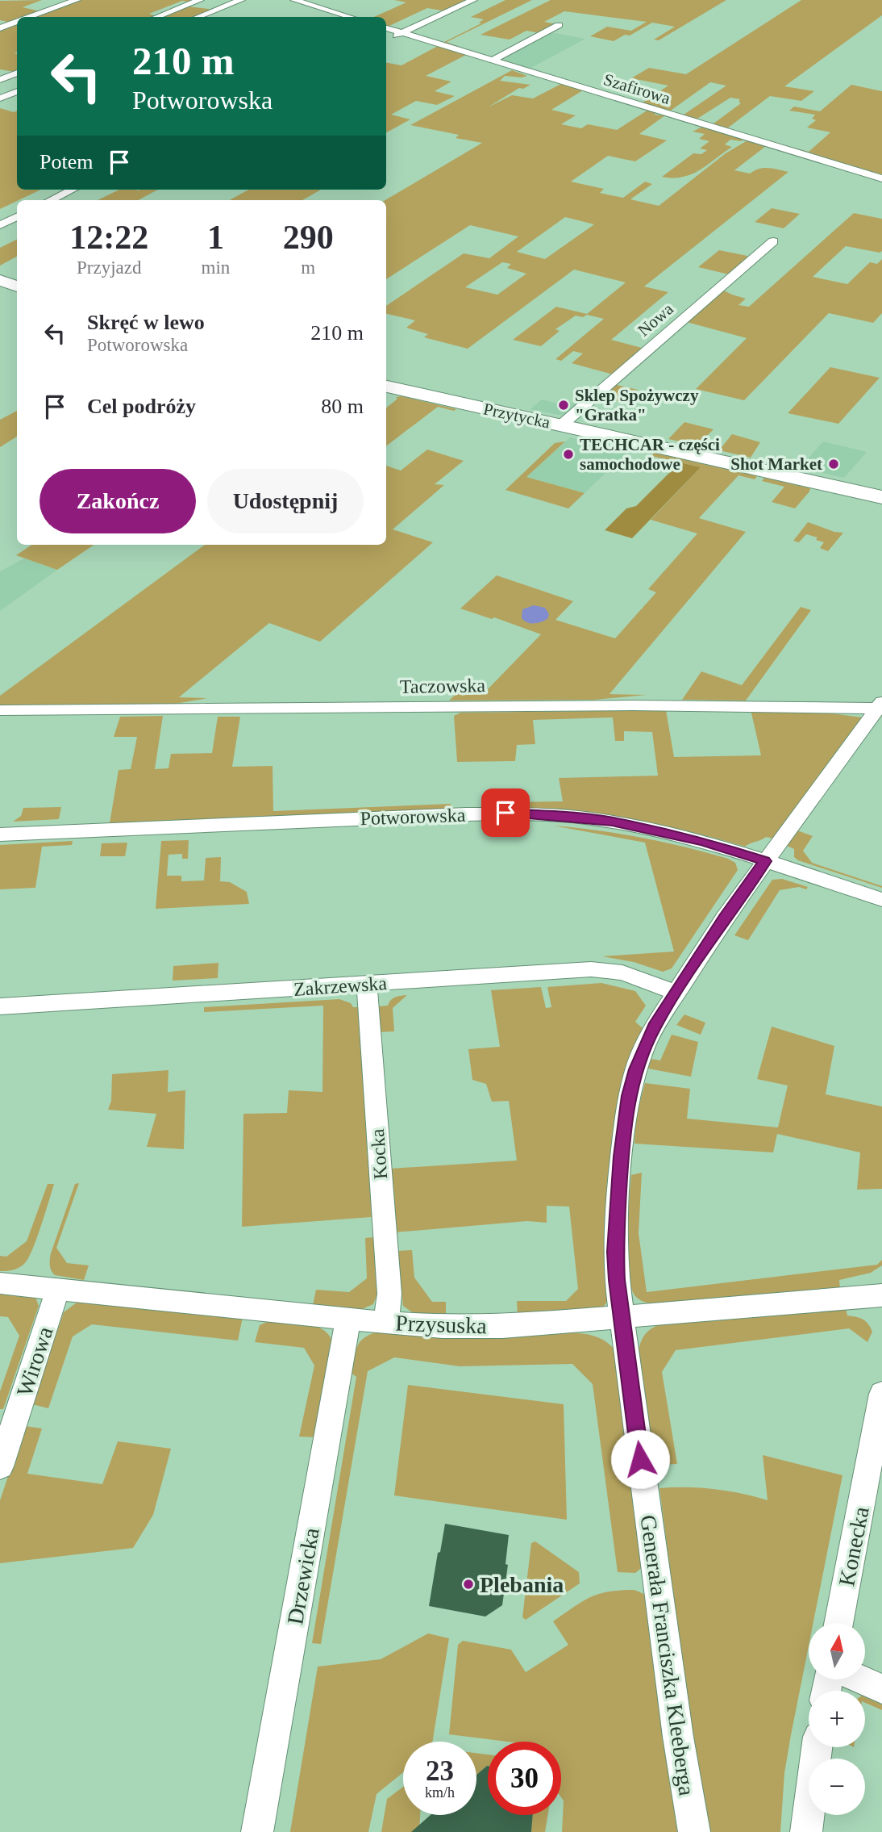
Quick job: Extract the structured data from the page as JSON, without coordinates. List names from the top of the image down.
{
  "streets": {
    "main road": ["Przytycka"],
    "street": [
      "Szafirowa",
      "Nowa",
      "Taczowska",
      "Potworowska",
      "Zakrzewska",
      "Kocka",
      "Przysuska",
      "Wirowa",
      "Konecka",
      "Drzewicka",
      "Generała Franciszka Kleeberga"
    ]
  },
  "crossings": [
    ["Nowa", "Przytycka"],
    ["Taczowska", "Generała Franciszka Kleeberga"],
    ["Potworowska", "Generała Franciszka Kleeberga"],
    ["Zakrzewska", "Kocka"],
    ["Zakrzewska", "Generała Franciszka Kleeberga"],
    ["Kocka", "Przysuska"],
    ["Przysuska", "Wirowa"],
    ["Przysuska", "Drzewicka"],
    ["Przysuska", "Generała Franciszka Kleeberga"]
  ],
  "places": [
    "Sklep Spożywczy \"Gratka\"",
    "TECHCAR - części samochodowe",
    "Shot Market",
    "Plebania"
  ],
  "north": "top",
  "page": {
    "turn": ["210 m", "Potworowska"],
    "then": "Potem",
    "eta": [
      "12:22",
      "Przyjazd",
      "1",
      "min",
      "290",
      "m"
    ],
    "list": [
      {
        "name": "Skręć w lewo",
        "note": "Potworowska",
        "value": "210 m"
      },
      {
        "name": "Cel podróży",
        "value": "80 m"
      }
    ],
    "buttons": ["Zakończ", "Udostępnij"],
    "map_buttons": ["+", "−"],
    "speed": "23 km/h",
    "limit": "30"
  }
}
